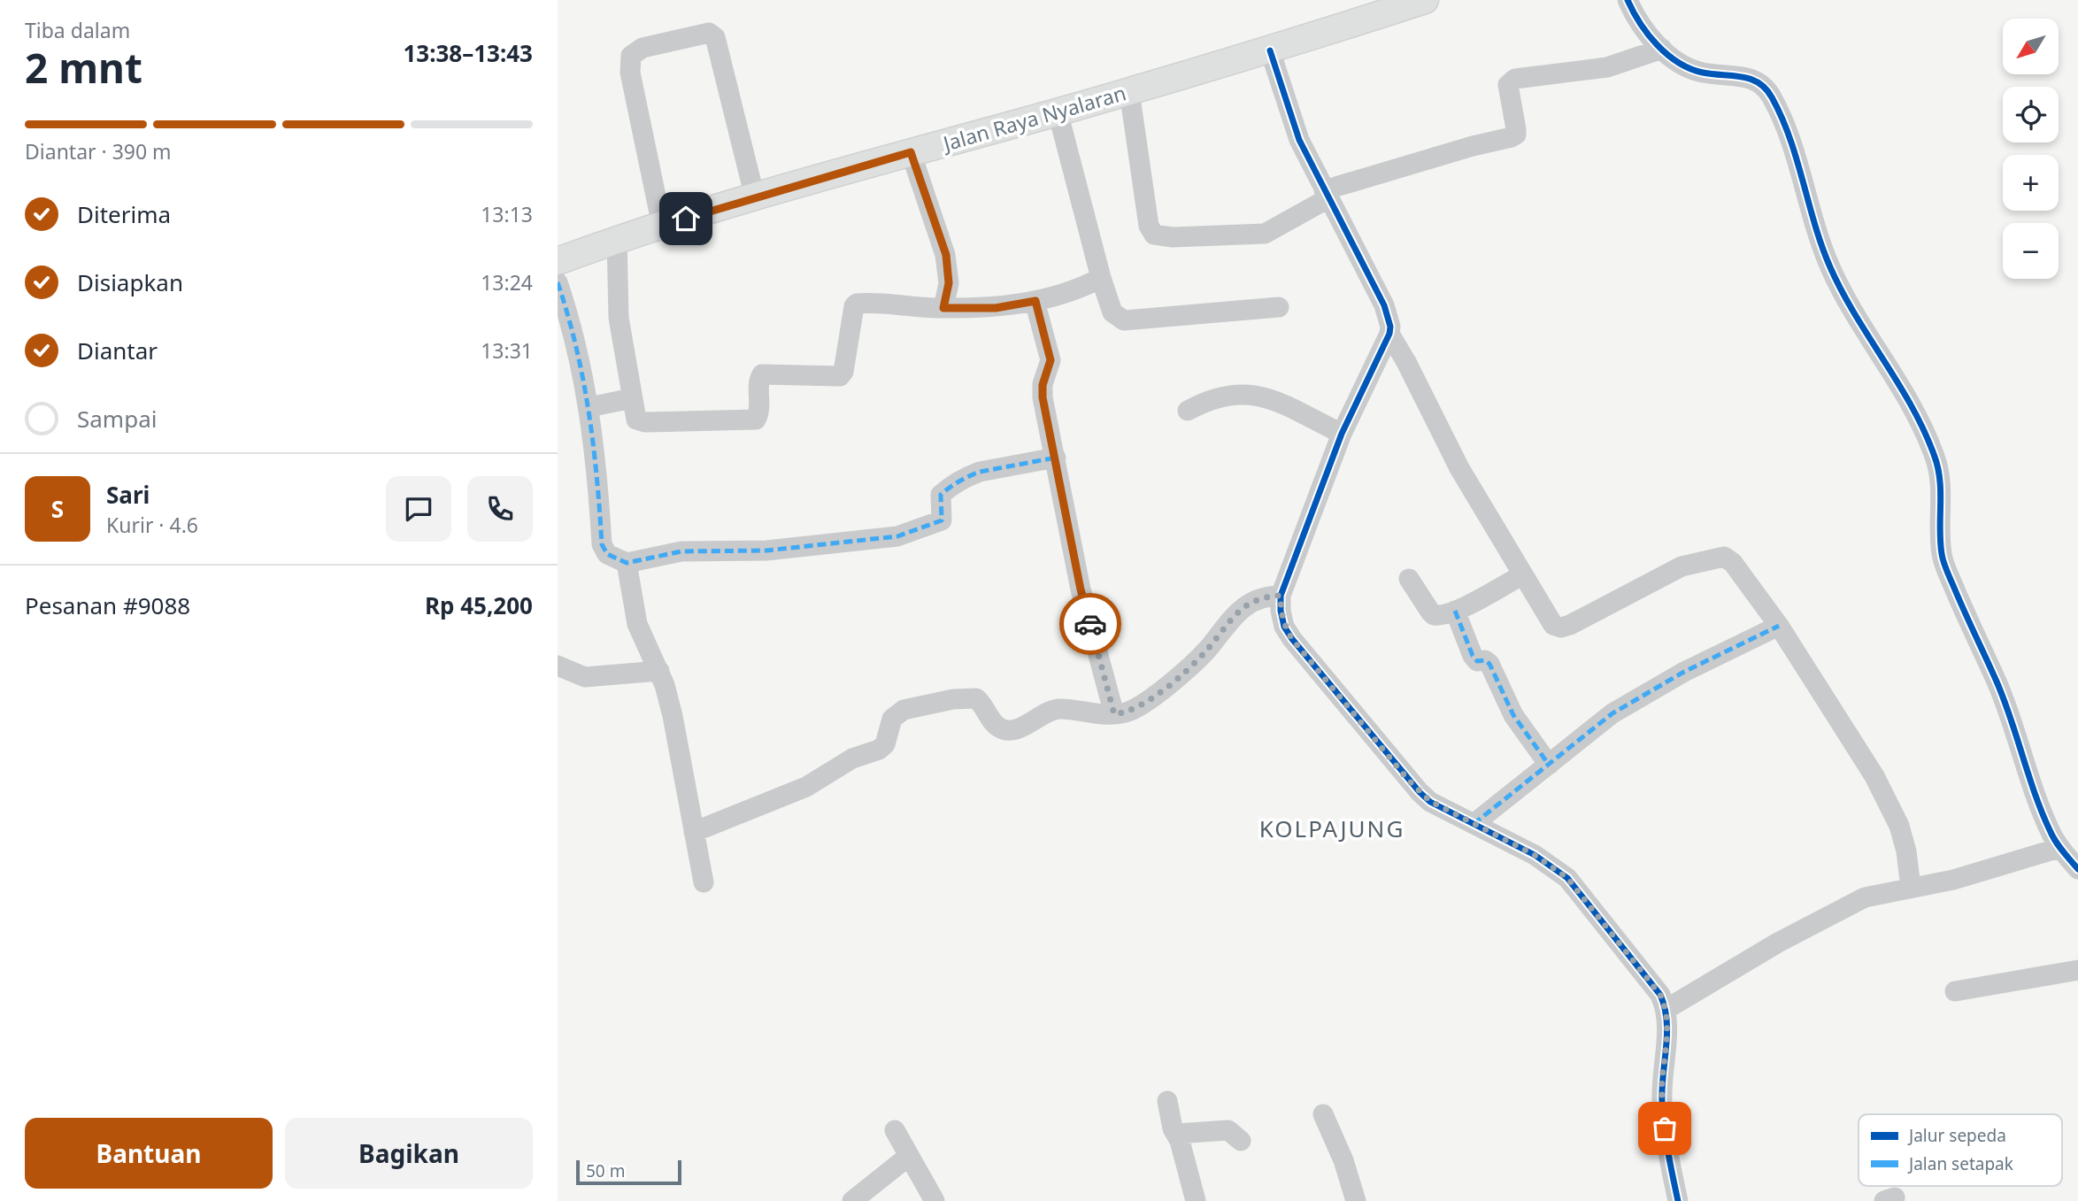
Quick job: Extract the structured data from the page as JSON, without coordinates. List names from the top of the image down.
{
  "streets": {
    "main road": ["Jalan Raya Nyalaran"]
  },
  "districts": ["KOLPAJUNG"],
  "legend": ["Jalur sepeda", "Jalan setapak"],
  "scale_bar": "50 m",
  "north": "bottom left",
  "page": {
    "heading": ["2 mnt", "Tiba dalam", "13:38–13:43"],
    "panel": [
      "Sari",
      "Kurir · 4.6",
      "Pesanan #9088",
      "Rp 45,200"
    ],
    "map_buttons": ["+", "−"],
    "bar": "Diantar · 390 m",
    "list": [
      ["Diterima", "13:13"],
      ["Disiapkan", "13:24"],
      ["Diantar", "13:31"],
      "Sampai"
    ],
    "round": "S",
    "buttons": ["Bantuan", "Bagikan"],
    "scale": "50 m"
  }
}
